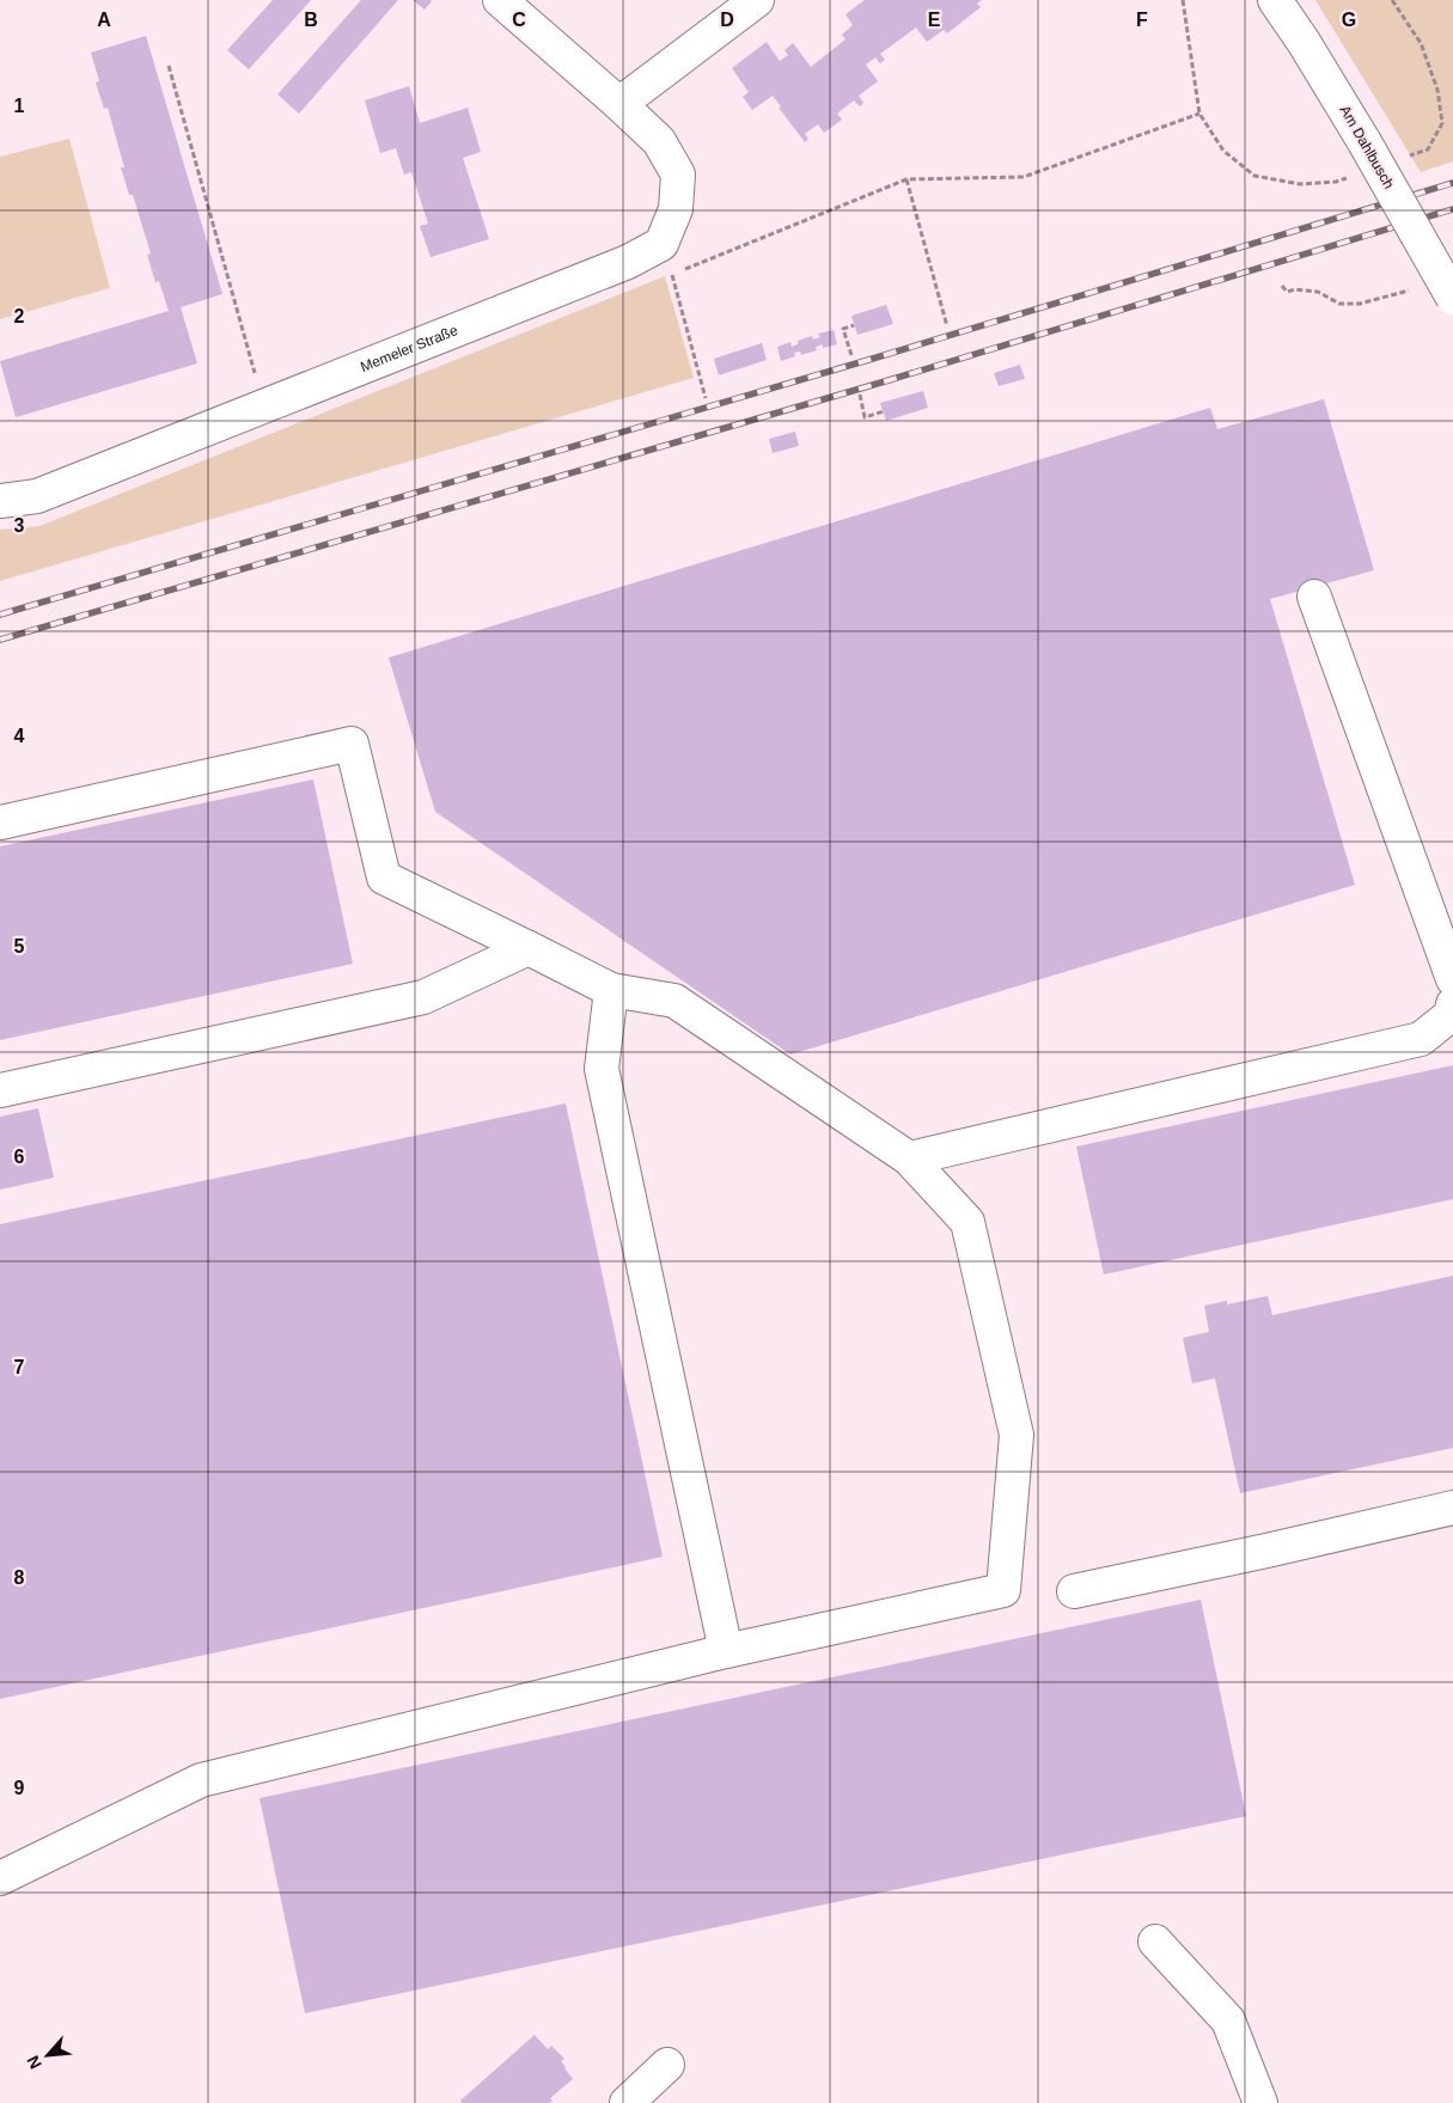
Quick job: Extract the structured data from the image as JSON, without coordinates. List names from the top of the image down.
{
  "streets": {
    "street": ["Am Dahlbusch", "Memeler Straße"]
  },
  "north": "bottom left",
  "grid": {
    "columns": [
      "A",
      "B",
      "C",
      "D",
      "E",
      "F",
      "G"
    ],
    "rows": [
      "1",
      "2",
      "3",
      "4",
      "5",
      "6",
      "7",
      "8",
      "9"
    ]
  }
}
